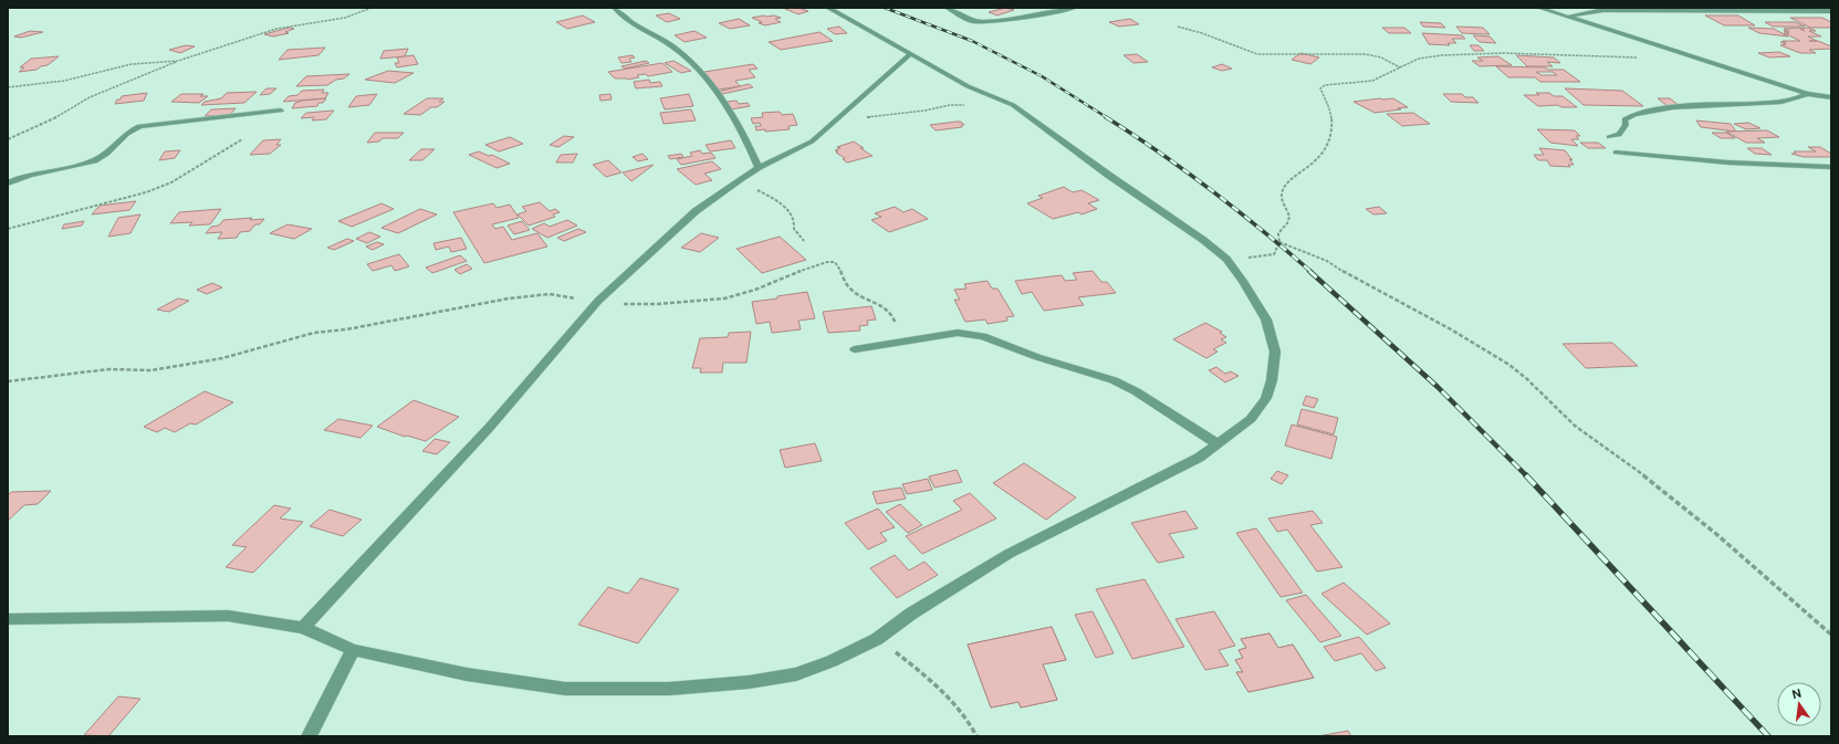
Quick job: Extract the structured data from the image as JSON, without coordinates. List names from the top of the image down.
{
  "north": "top"
}
